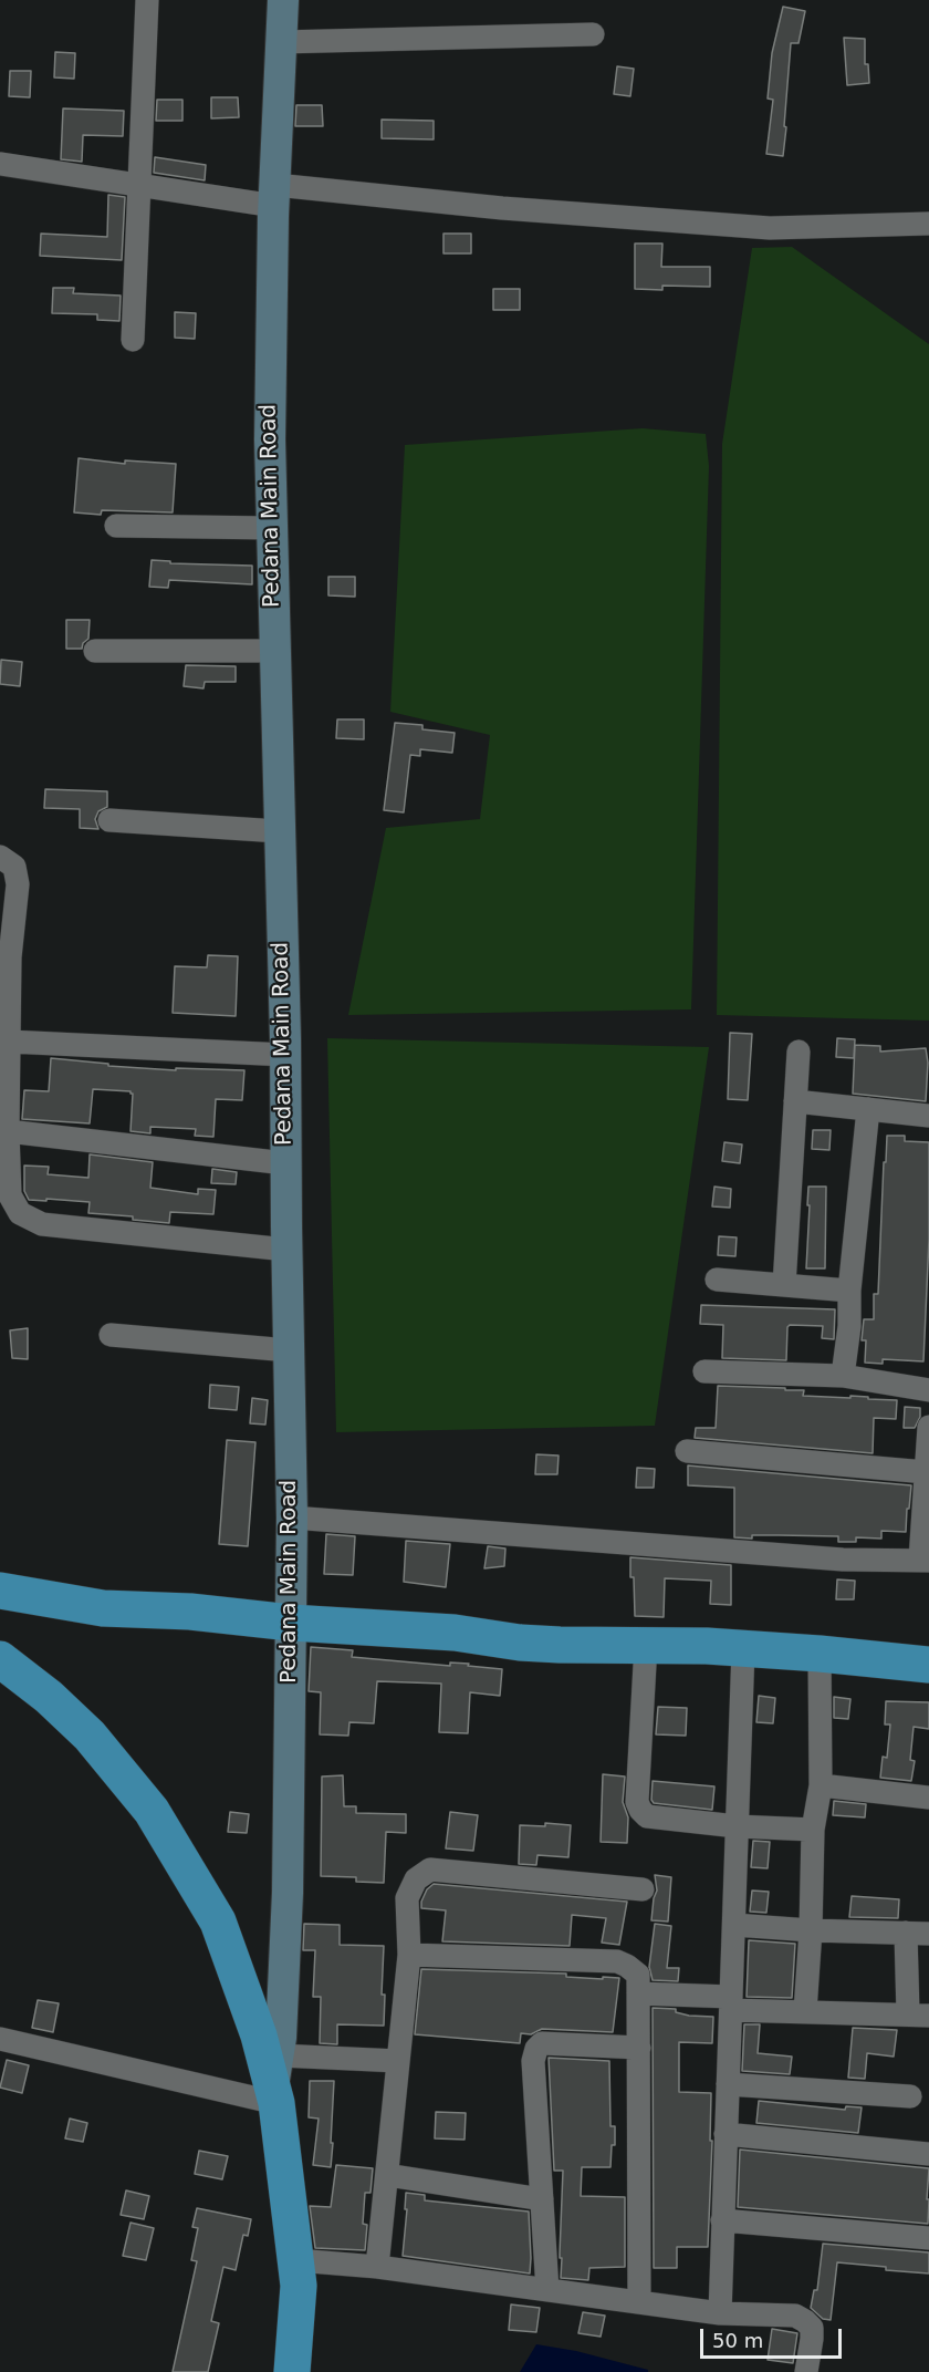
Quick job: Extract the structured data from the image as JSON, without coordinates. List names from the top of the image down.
{
  "streets": {
    "main road": ["Pedana Main Road"]
  },
  "scale_bar": "50 m"
}
